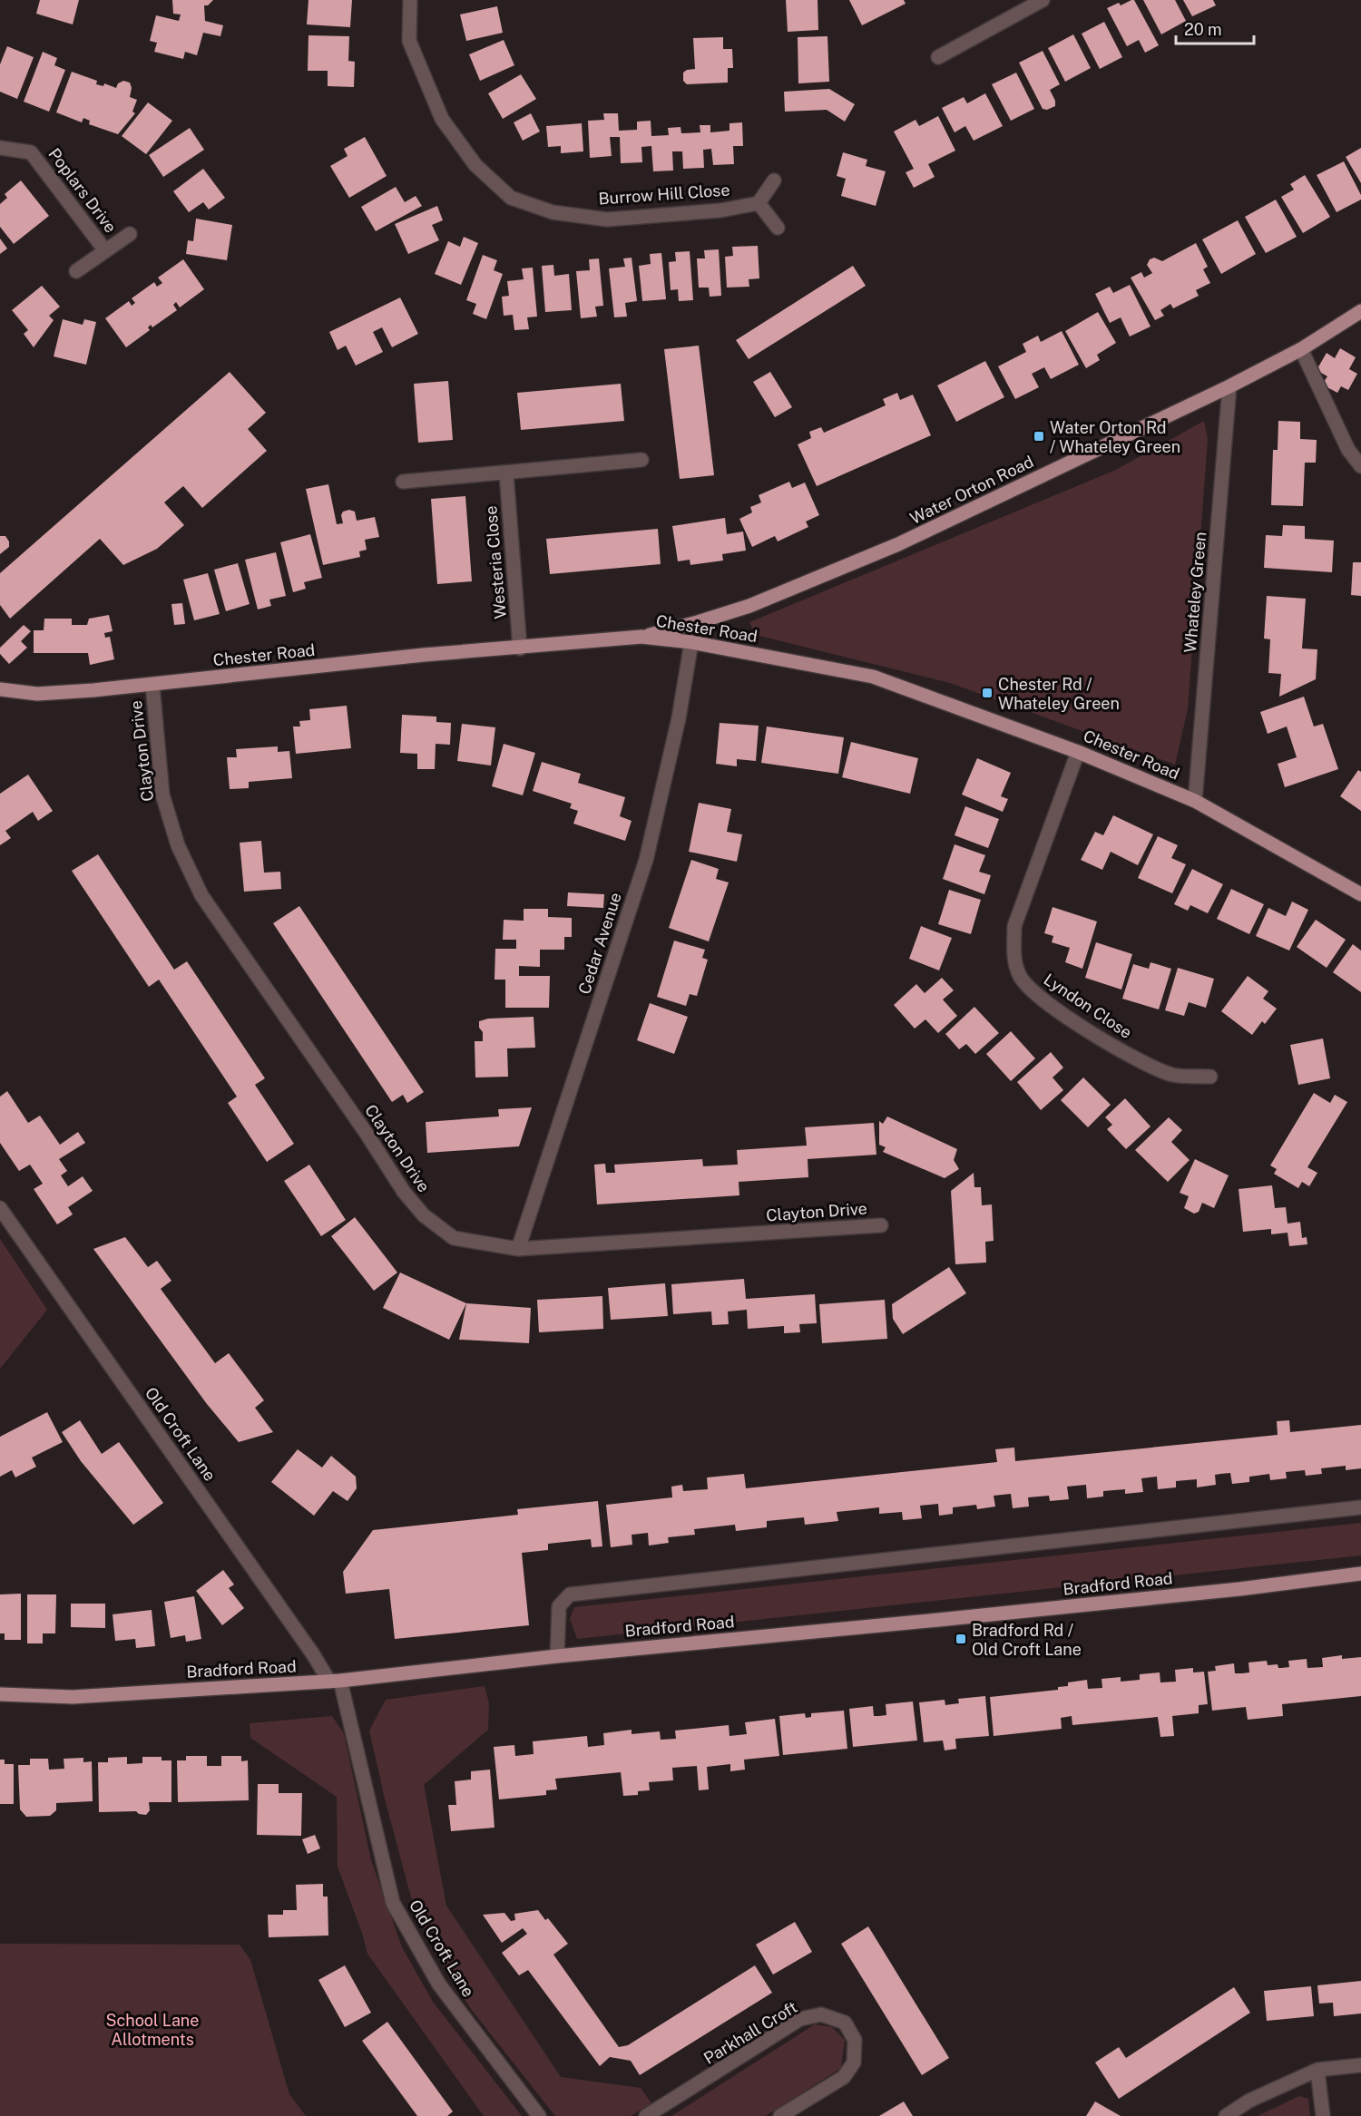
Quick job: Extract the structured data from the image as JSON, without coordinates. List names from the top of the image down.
{
  "streets": {
    "main road": ["Water Orton Road", "Chester Road", "Bradford Road"],
    "street": [
      "Poplars Drive",
      "Burrow Hill Close",
      "Westeria Close",
      "Whateley Green",
      "Clayton Drive",
      "Cedar Avenue",
      "Lyndon Close",
      "Old Croft Lane",
      "Parkhall Croft"
    ]
  },
  "crossings": [
    ["Water Orton Road", "Whateley Green"],
    ["Water Orton Road", "Chester Road"],
    ["Westeria Close", "Chester Road"],
    ["Whateley Green", "Chester Road"],
    ["Chester Road", "Clayton Drive"],
    ["Chester Road", "Cedar Avenue"],
    ["Chester Road", "Lyndon Close"],
    ["Clayton Drive", "Cedar Avenue"],
    ["Old Croft Lane", "Bradford Road"]
  ],
  "parks": ["School Lane Allotments"],
  "places": {
    "transit": ["Water Orton Rd / Whateley Green", "Chester Rd / Whateley Green", "Bradford Rd / Old Croft Lane"]
  },
  "scale_bar": "20 m"
}
